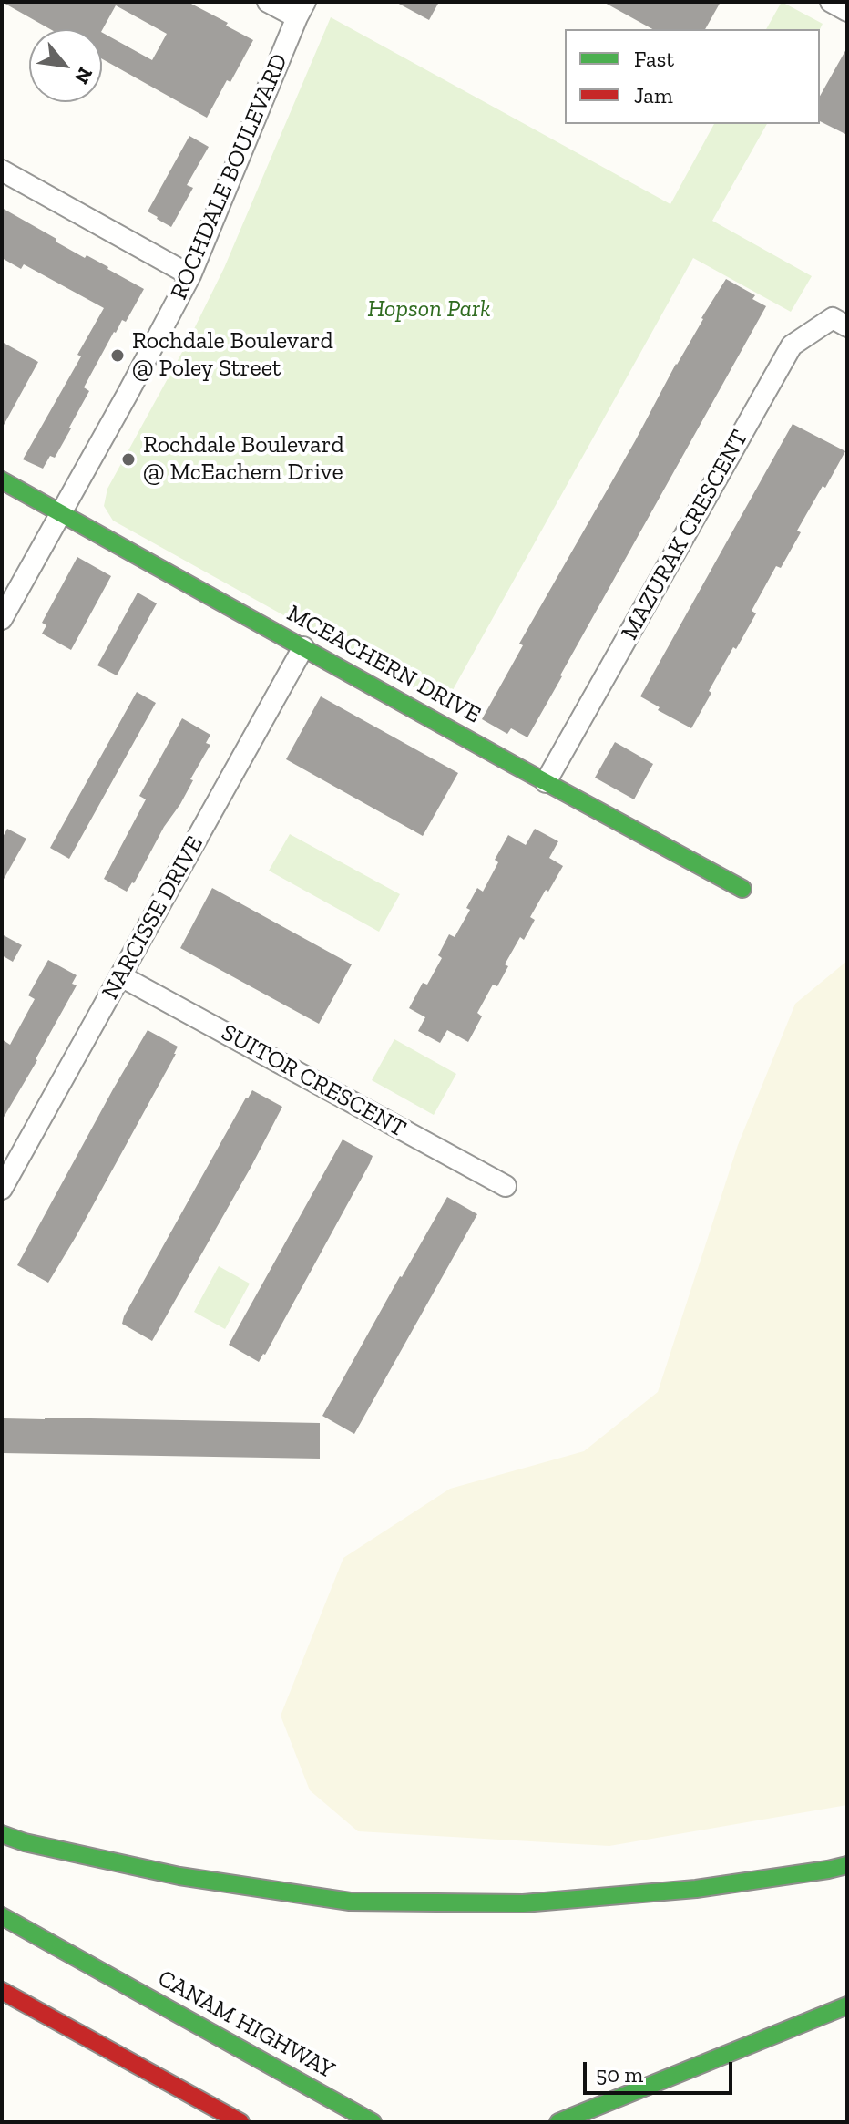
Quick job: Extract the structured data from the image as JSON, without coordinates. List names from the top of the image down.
{
  "streets": {
    "main road": ["MCEACHERN DRIVE", "CANAM HIGHWAY"],
    "street": [
      "ROCHDALE BOULEVARD",
      "MAZURAK CRESCENT",
      "NARCISSE DRIVE",
      "SUITOR CRESCENT"
    ]
  },
  "crossings": [
    ["ROCHDALE BOULEVARD", "MCEACHERN DRIVE"],
    ["MAZURAK CRESCENT", "MCEACHERN DRIVE"],
    ["MCEACHERN DRIVE", "NARCISSE DRIVE"],
    ["NARCISSE DRIVE", "SUITOR CRESCENT"]
  ],
  "parks": ["Hopson Park"],
  "places": ["Rochdale Boulevard @ Poley Street", "Rochdale Boulevard @ McEachem Drive"],
  "legend": ["Fast", "Jam"],
  "scale_bar": "50 m",
  "north": "bottom right"
}
